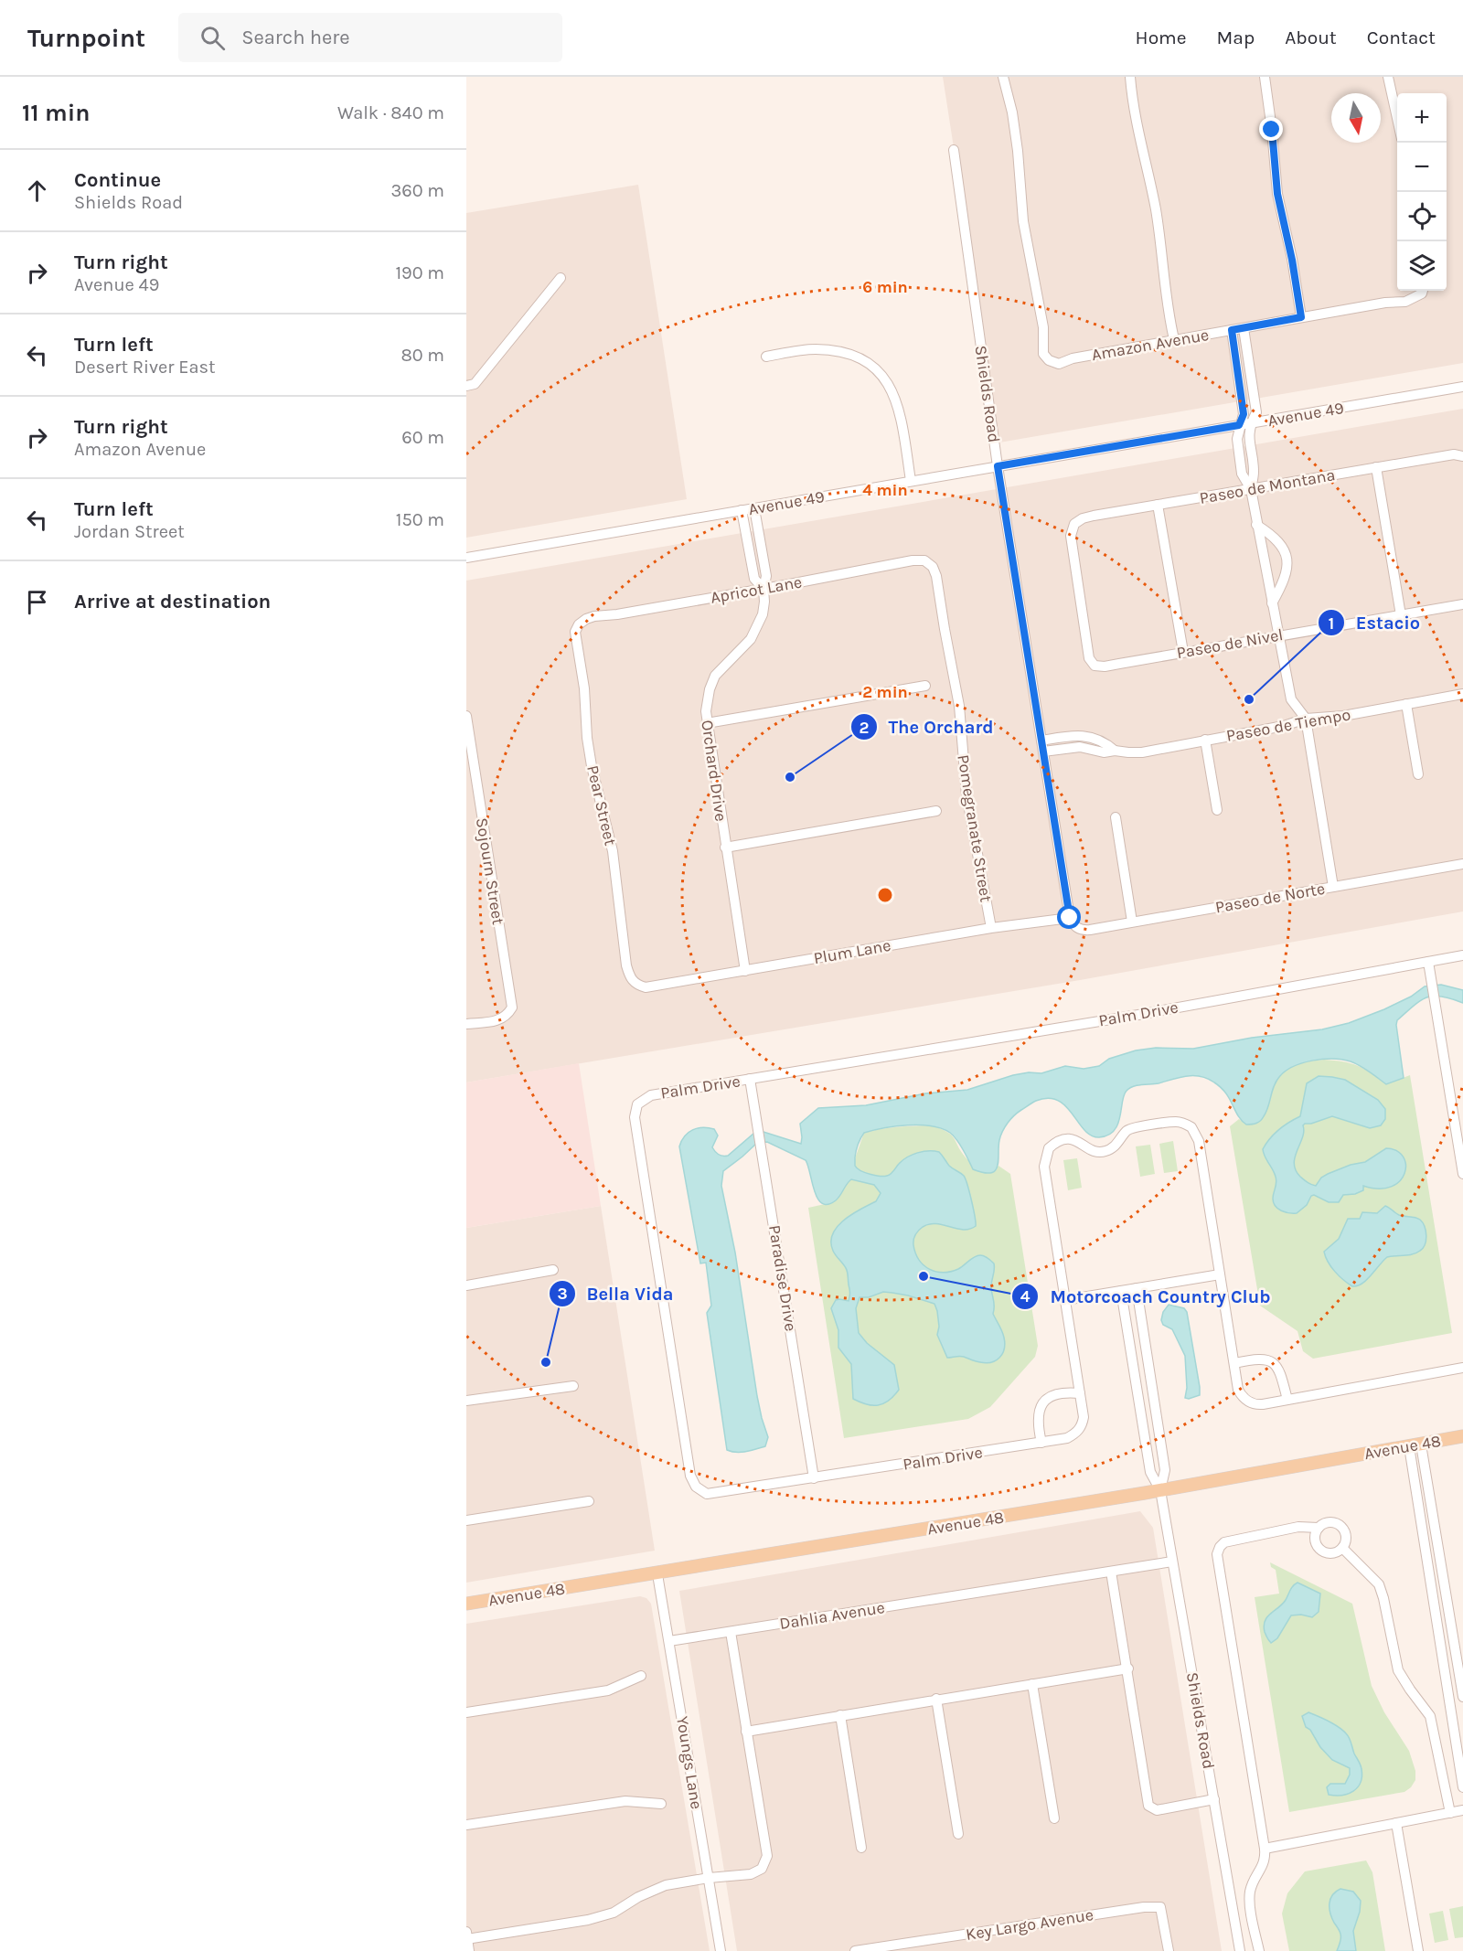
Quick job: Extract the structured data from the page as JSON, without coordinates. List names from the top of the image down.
{
  "streets": {
    "main road": ["Avenue 48"],
    "street": [
      "Amazon Avenue",
      "Shields Road",
      "Avenue 49",
      "Paseo de Montana",
      "Apricot Lane",
      "Paseo de Nivel",
      "Paseo de Tiempo",
      "Orchard Drive",
      "Pear Street",
      "Pomegranate Street",
      "Sojourn Street",
      "Paseo de Norte",
      "Plum Lane",
      "Palm Drive",
      "Paradise Drive",
      "Dahlia Avenue",
      "Youngs Lane",
      "Key Largo Avenue"
    ]
  },
  "crossings": [
    ["Shields Road", "Avenue 49"],
    ["Shields Road", "Paseo de Tiempo"],
    ["Shields Road", "Paseo de Norte"],
    ["Shields Road", "Plum Lane"],
    ["Shields Road", "Avenue 48"],
    ["Shields Road", "Dahlia Avenue"],
    ["Avenue 49", "Orchard Drive"],
    ["Paseo de Montana", "Paseo de Nivel"],
    ["Apricot Lane", "Orchard Drive"],
    ["Apricot Lane", "Pear Street"],
    ["Apricot Lane", "Pomegranate Street"],
    ["Orchard Drive", "Plum Lane"],
    ["Pear Street", "Plum Lane"],
    ["Pomegranate Street", "Plum Lane"],
    ["Palm Drive", "Paradise Drive"],
    ["Avenue 48", "Youngs Lane"],
    ["Dahlia Avenue", "Youngs Lane"]
  ],
  "places": [
    "Estacio",
    "The Orchard",
    "Motorcoach Country Club",
    "Bella Vida"
  ],
  "north": "bottom",
  "page": {
    "header": "Turnpoint",
    "search": "Search here",
    "nav": [
      "Home",
      "Map",
      "About",
      "Contact"
    ],
    "heading": ["11 min", "Walk · 840 m"],
    "map_buttons": ["+", "−"],
    "list": [
      ["Continue", "Shields Road", "360 m"],
      ["Turn right", "Avenue 49", "190 m"],
      ["Turn left", "Desert River East", "80 m"],
      ["Turn right", "Amazon Avenue", "60 m"],
      ["Turn left", "Jordan Street", "150 m"],
      "Arrive at destination"
    ]
  },
  "rings": ["6 min", "4 min", "2 min"]
}
